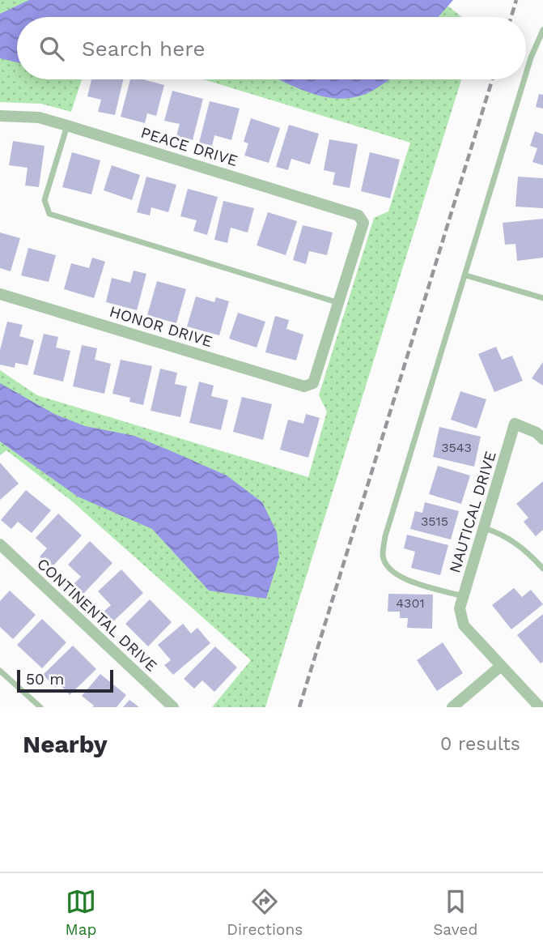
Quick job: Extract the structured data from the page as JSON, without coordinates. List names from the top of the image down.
{
  "streets": {
    "street": [
      "PEACE DRIVE",
      "HONOR DRIVE",
      "NAUTICAL DRIVE",
      "CONTINENTAL DRIVE"
    ]
  },
  "crossings": [
    ["PEACE DRIVE", "HONOR DRIVE"]
  ],
  "house_numbers": ["3543", "3515", "4301"],
  "scale_bar": "50 m",
  "page": {
    "search": "Search here",
    "scale": "50 m",
    "heading": ["Nearby", "0 results"],
    "nav": ["Map", "Directions", "Saved"]
  }
}
